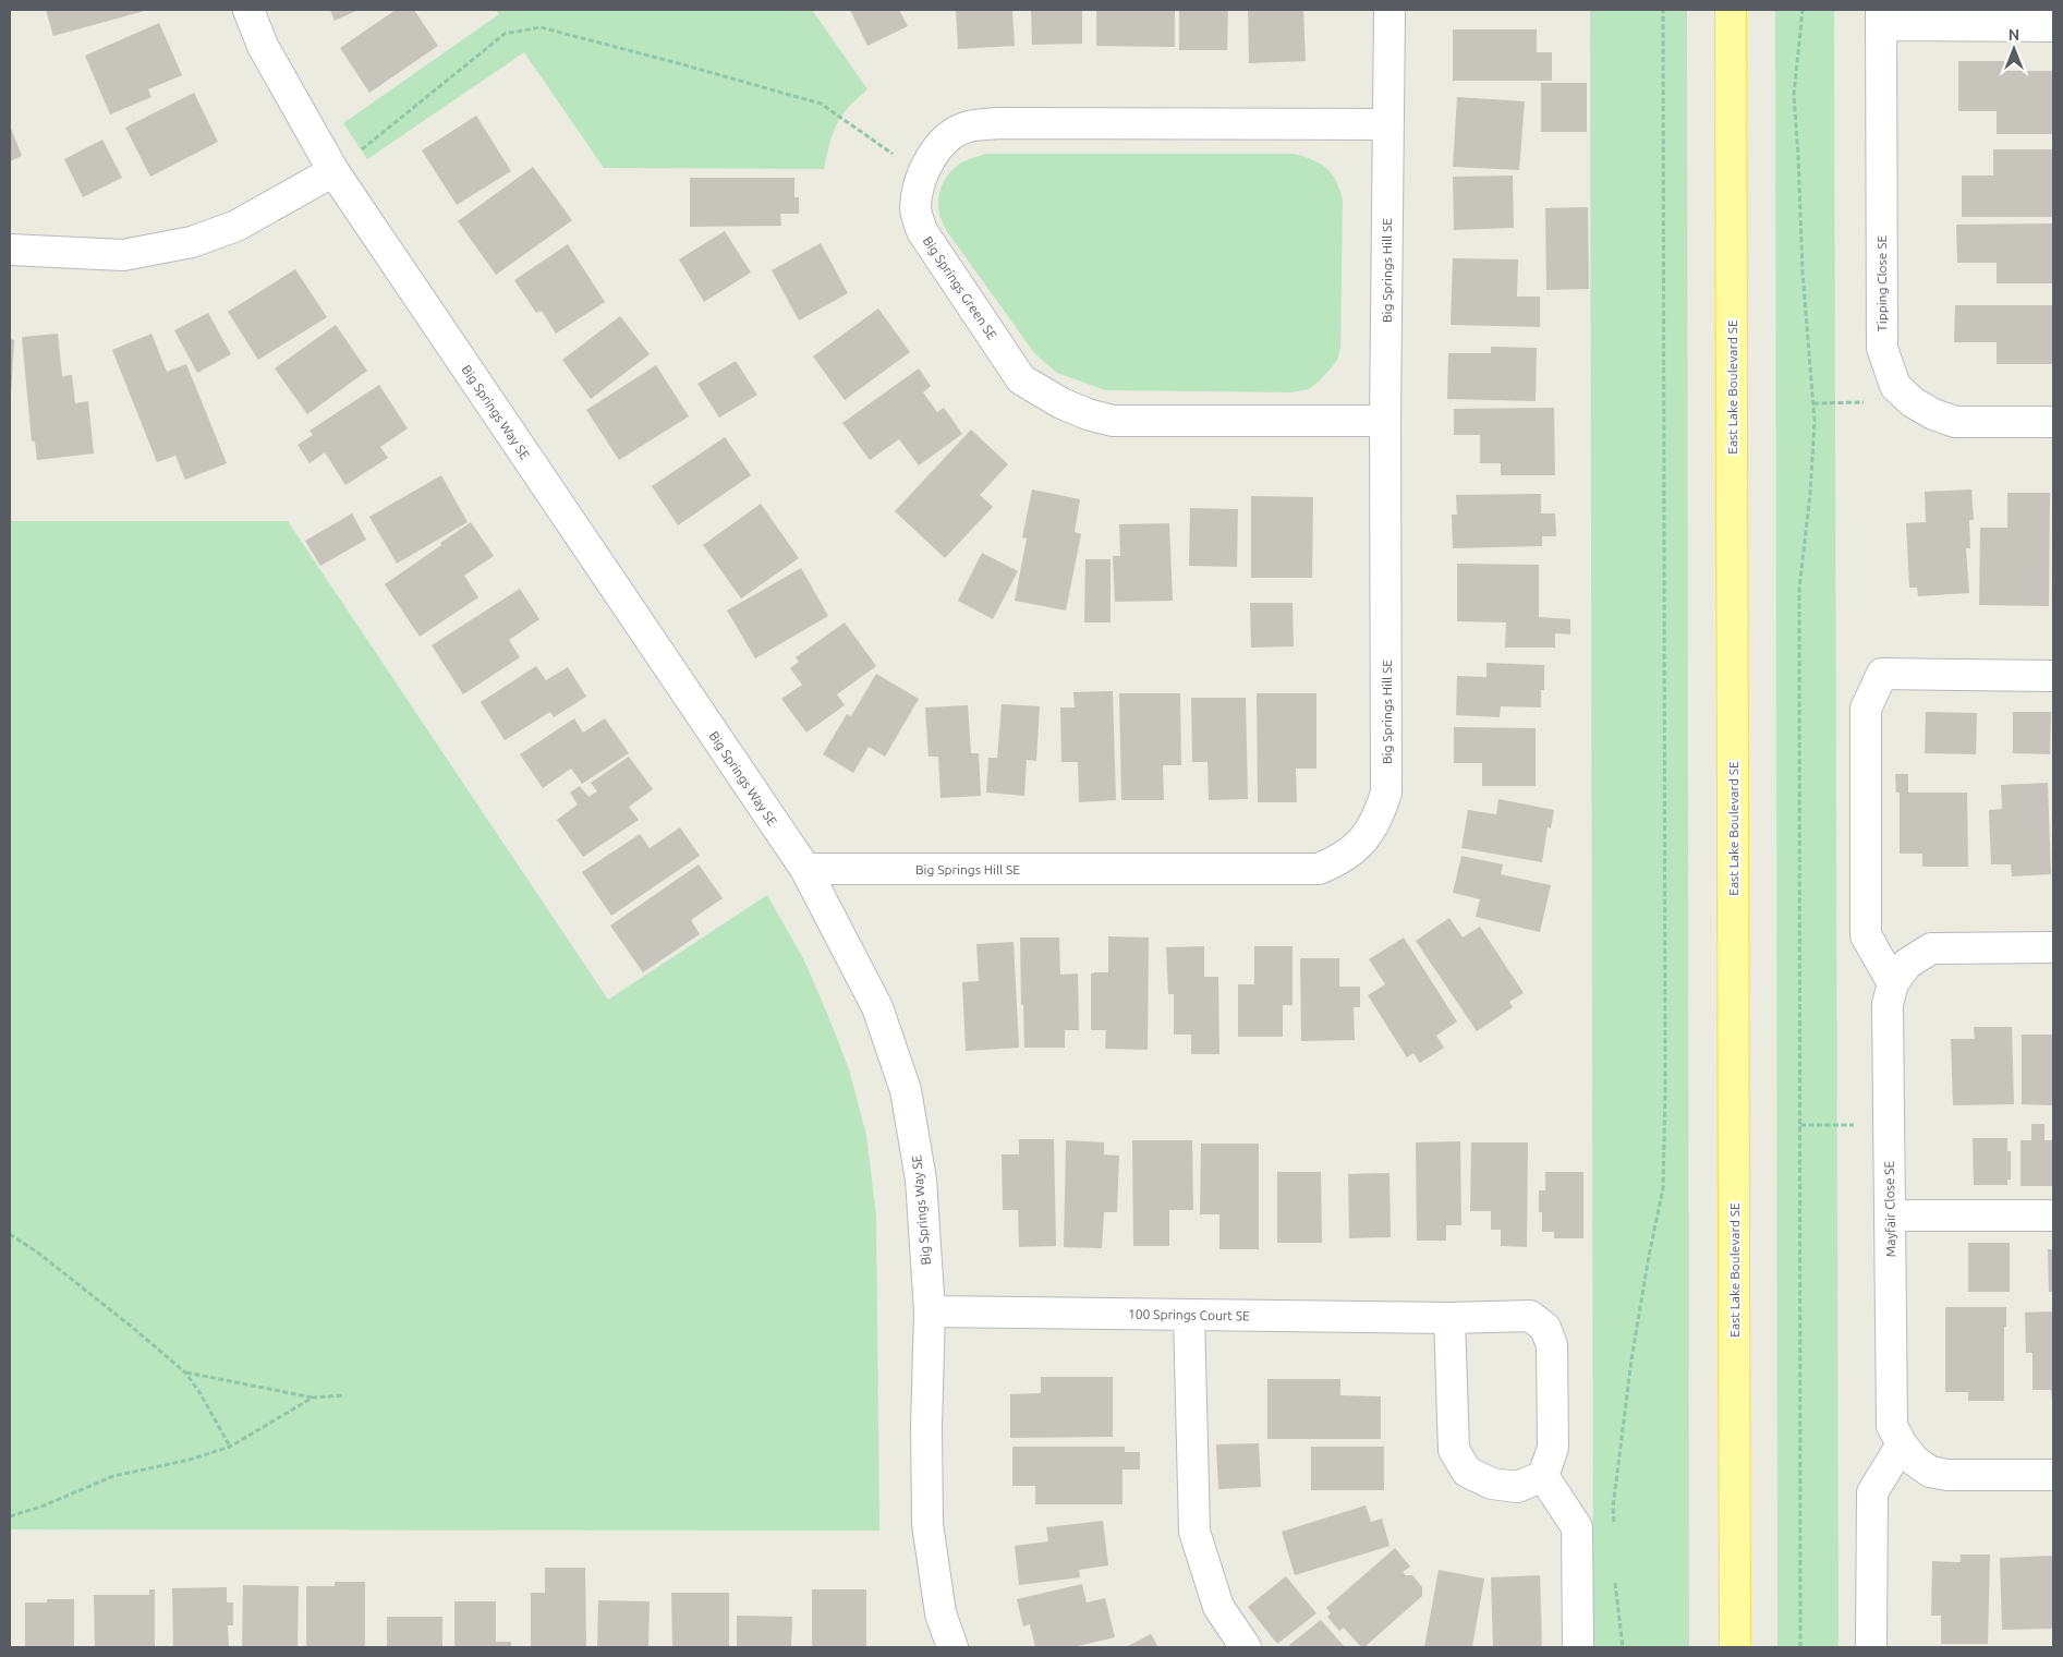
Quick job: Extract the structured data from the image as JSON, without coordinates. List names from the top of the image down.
{
  "streets": {
    "main road": ["East Lake Boulevard SE"],
    "street": [
      "Big Springs Hill SE",
      "Tipping Close SE",
      "Big Springs Green SE",
      "Big Springs Way SE",
      "Mayfair Close SE",
      "100 Springs Court SE"
    ]
  },
  "crossings": [
    ["Big Springs Hill SE", "Big Springs Green SE"],
    ["Big Springs Hill SE", "Big Springs Way SE"],
    ["Big Springs Way SE", "100 Springs Court SE"]
  ],
  "north": "top"
}
